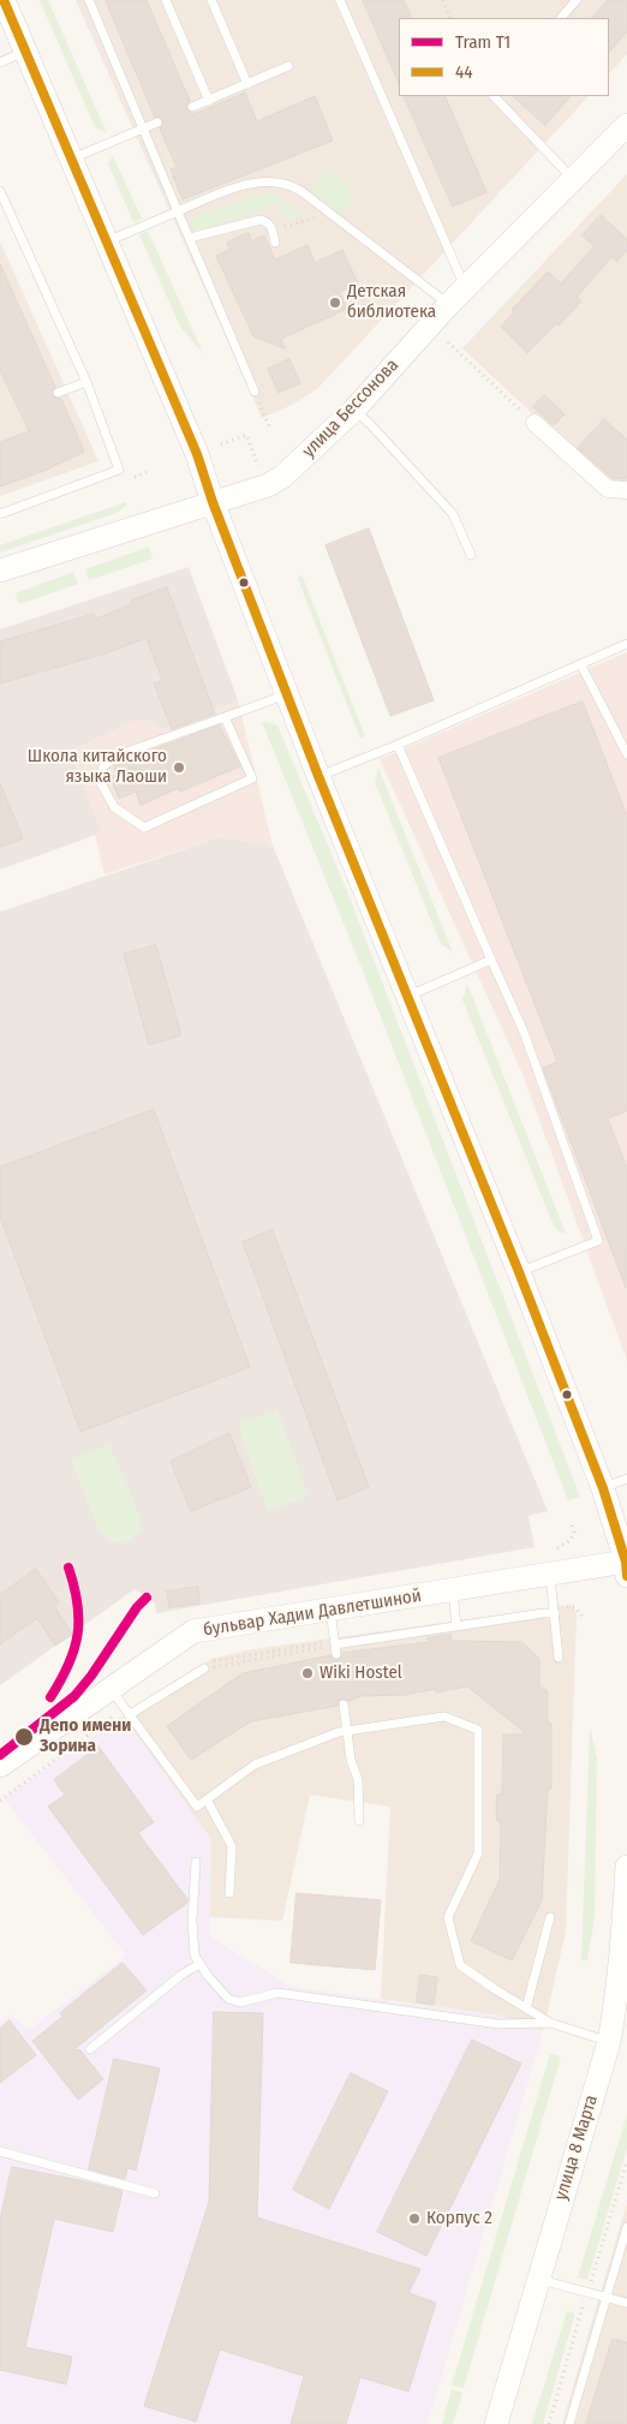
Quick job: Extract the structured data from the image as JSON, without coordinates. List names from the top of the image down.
{
  "streets": {
    "main road": ["улица Бессонова", "бульвар Хадии Давлетшиной", "улица 8 Марта"]
  },
  "places": [
    "Детская библиотека",
    "Школа китайского языка Лаоши",
    "Wiki Hostel",
    "Депо имени Зорина",
    "Корпус 2"
  ],
  "lines": ["transit line 44", "tram line T1"],
  "legend": ["Tram T1", "44"]
}
